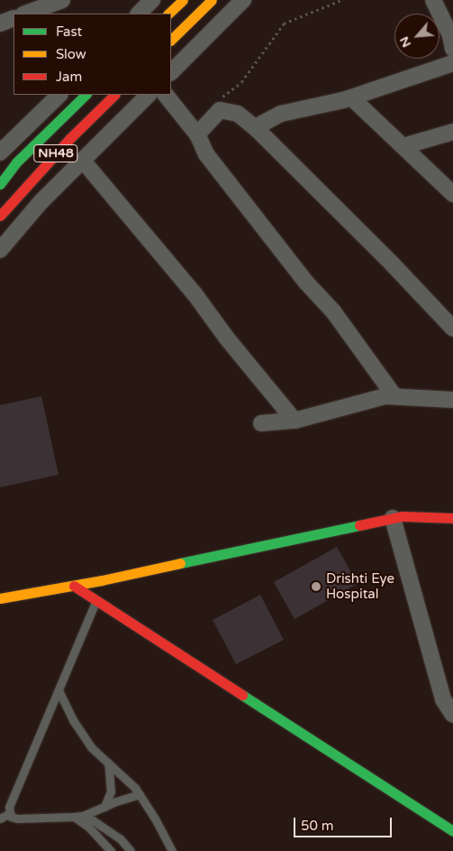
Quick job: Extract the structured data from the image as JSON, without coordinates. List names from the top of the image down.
{
  "streets": {
    "main road": ["NH48"]
  },
  "places": ["Drishti Eye Hospital"],
  "legend": ["Fast", "Slow", "Jam"],
  "scale_bar": "50 m",
  "north": "bottom left"
}
